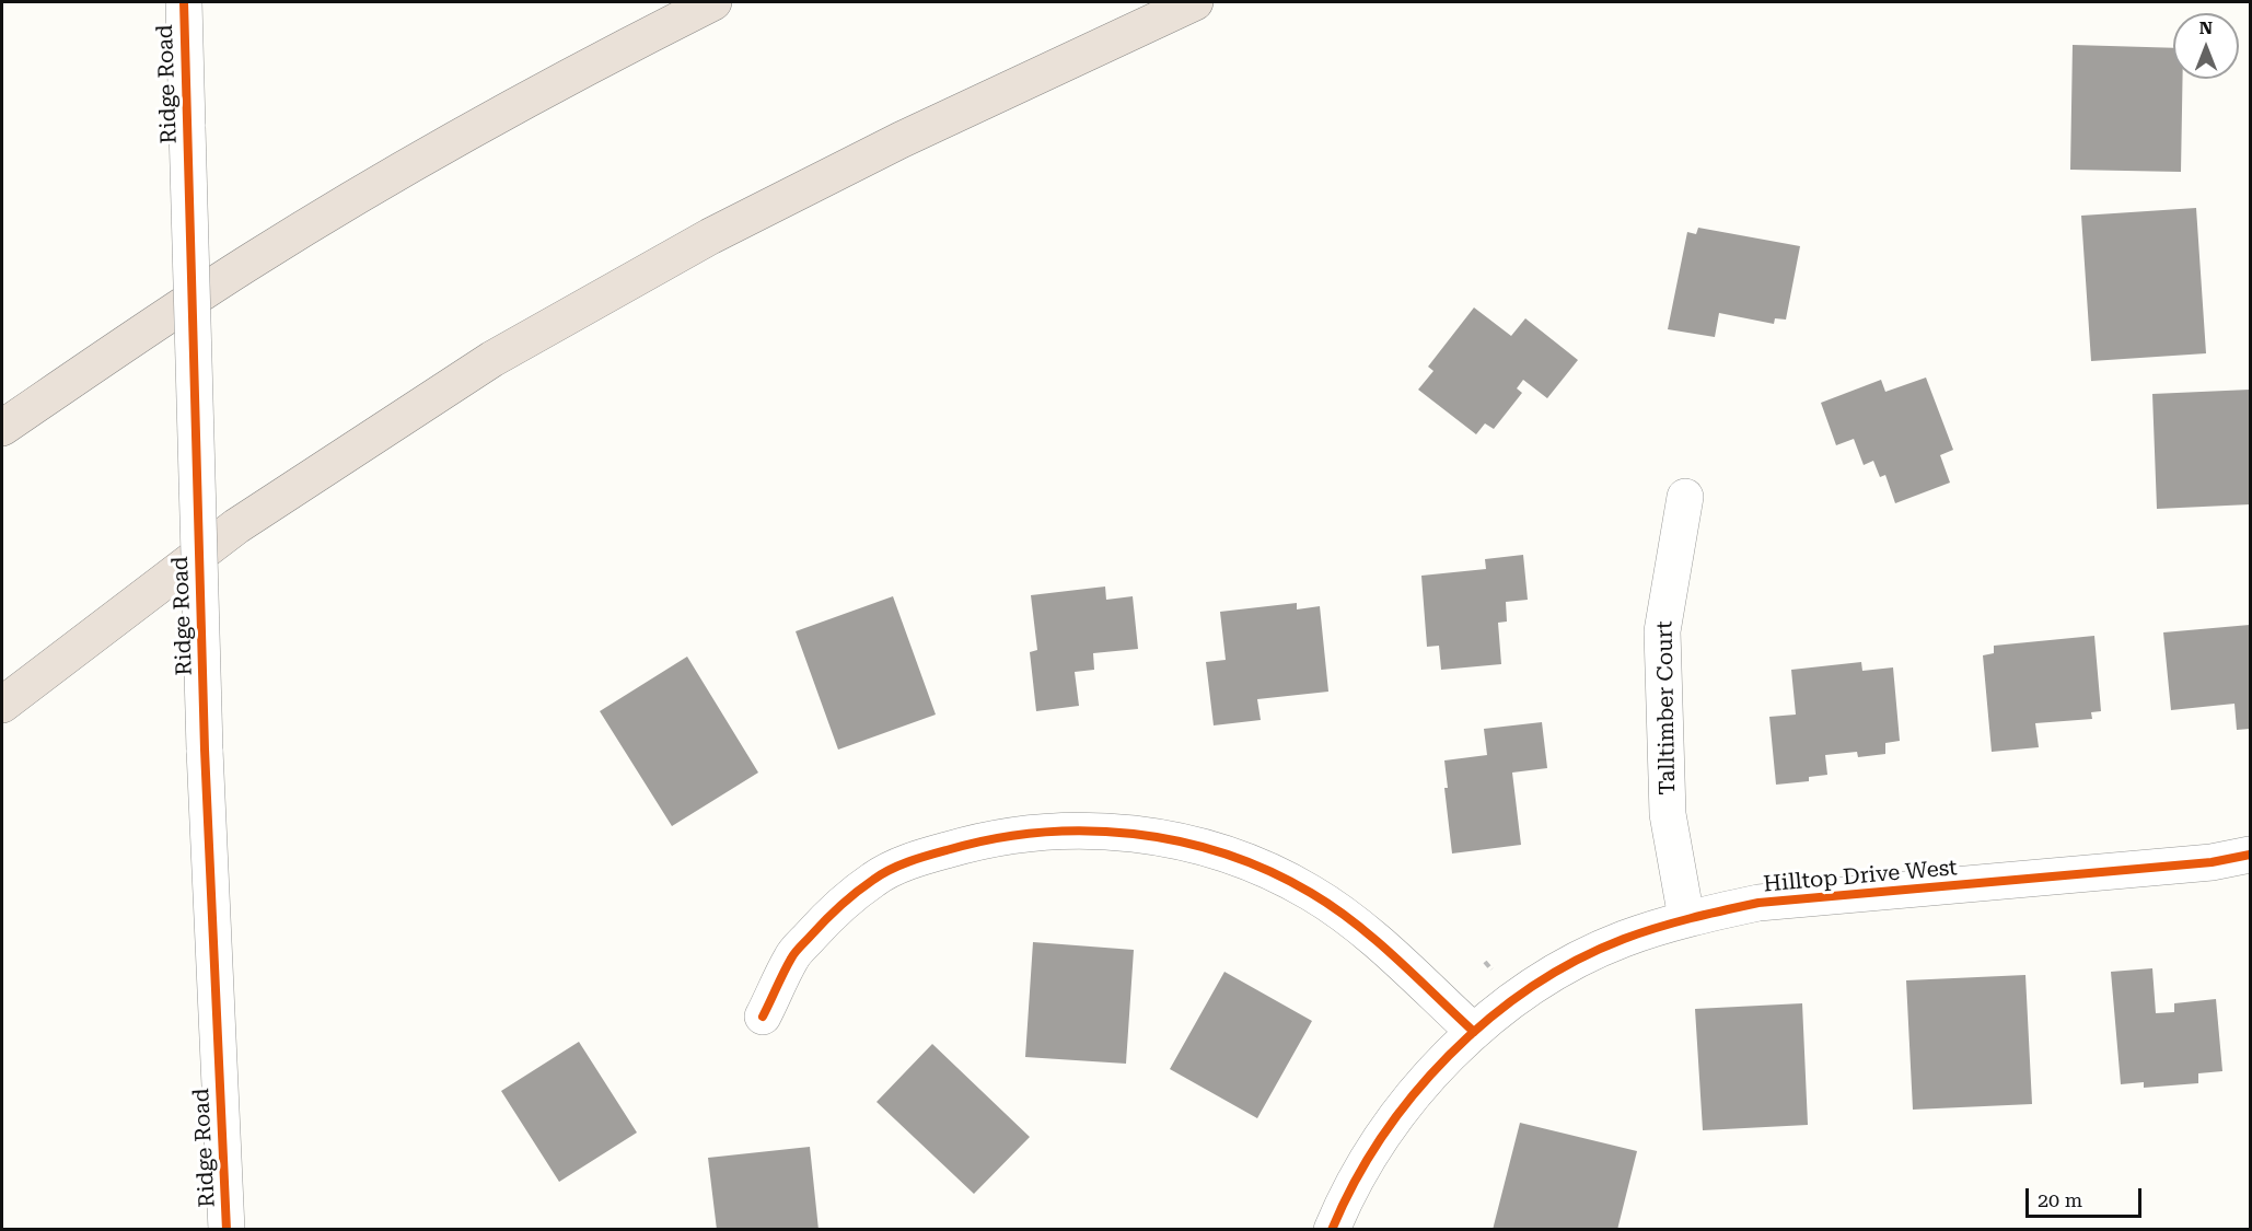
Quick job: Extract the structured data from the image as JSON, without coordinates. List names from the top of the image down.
{
  "streets": {
    "street": ["Ridge Road", "Talltimber Court", "Hilltop Drive West"]
  },
  "crossings": [
    ["Talltimber Court", "Hilltop Drive West"]
  ],
  "scale_bar": "20 m",
  "north": "top"
}
